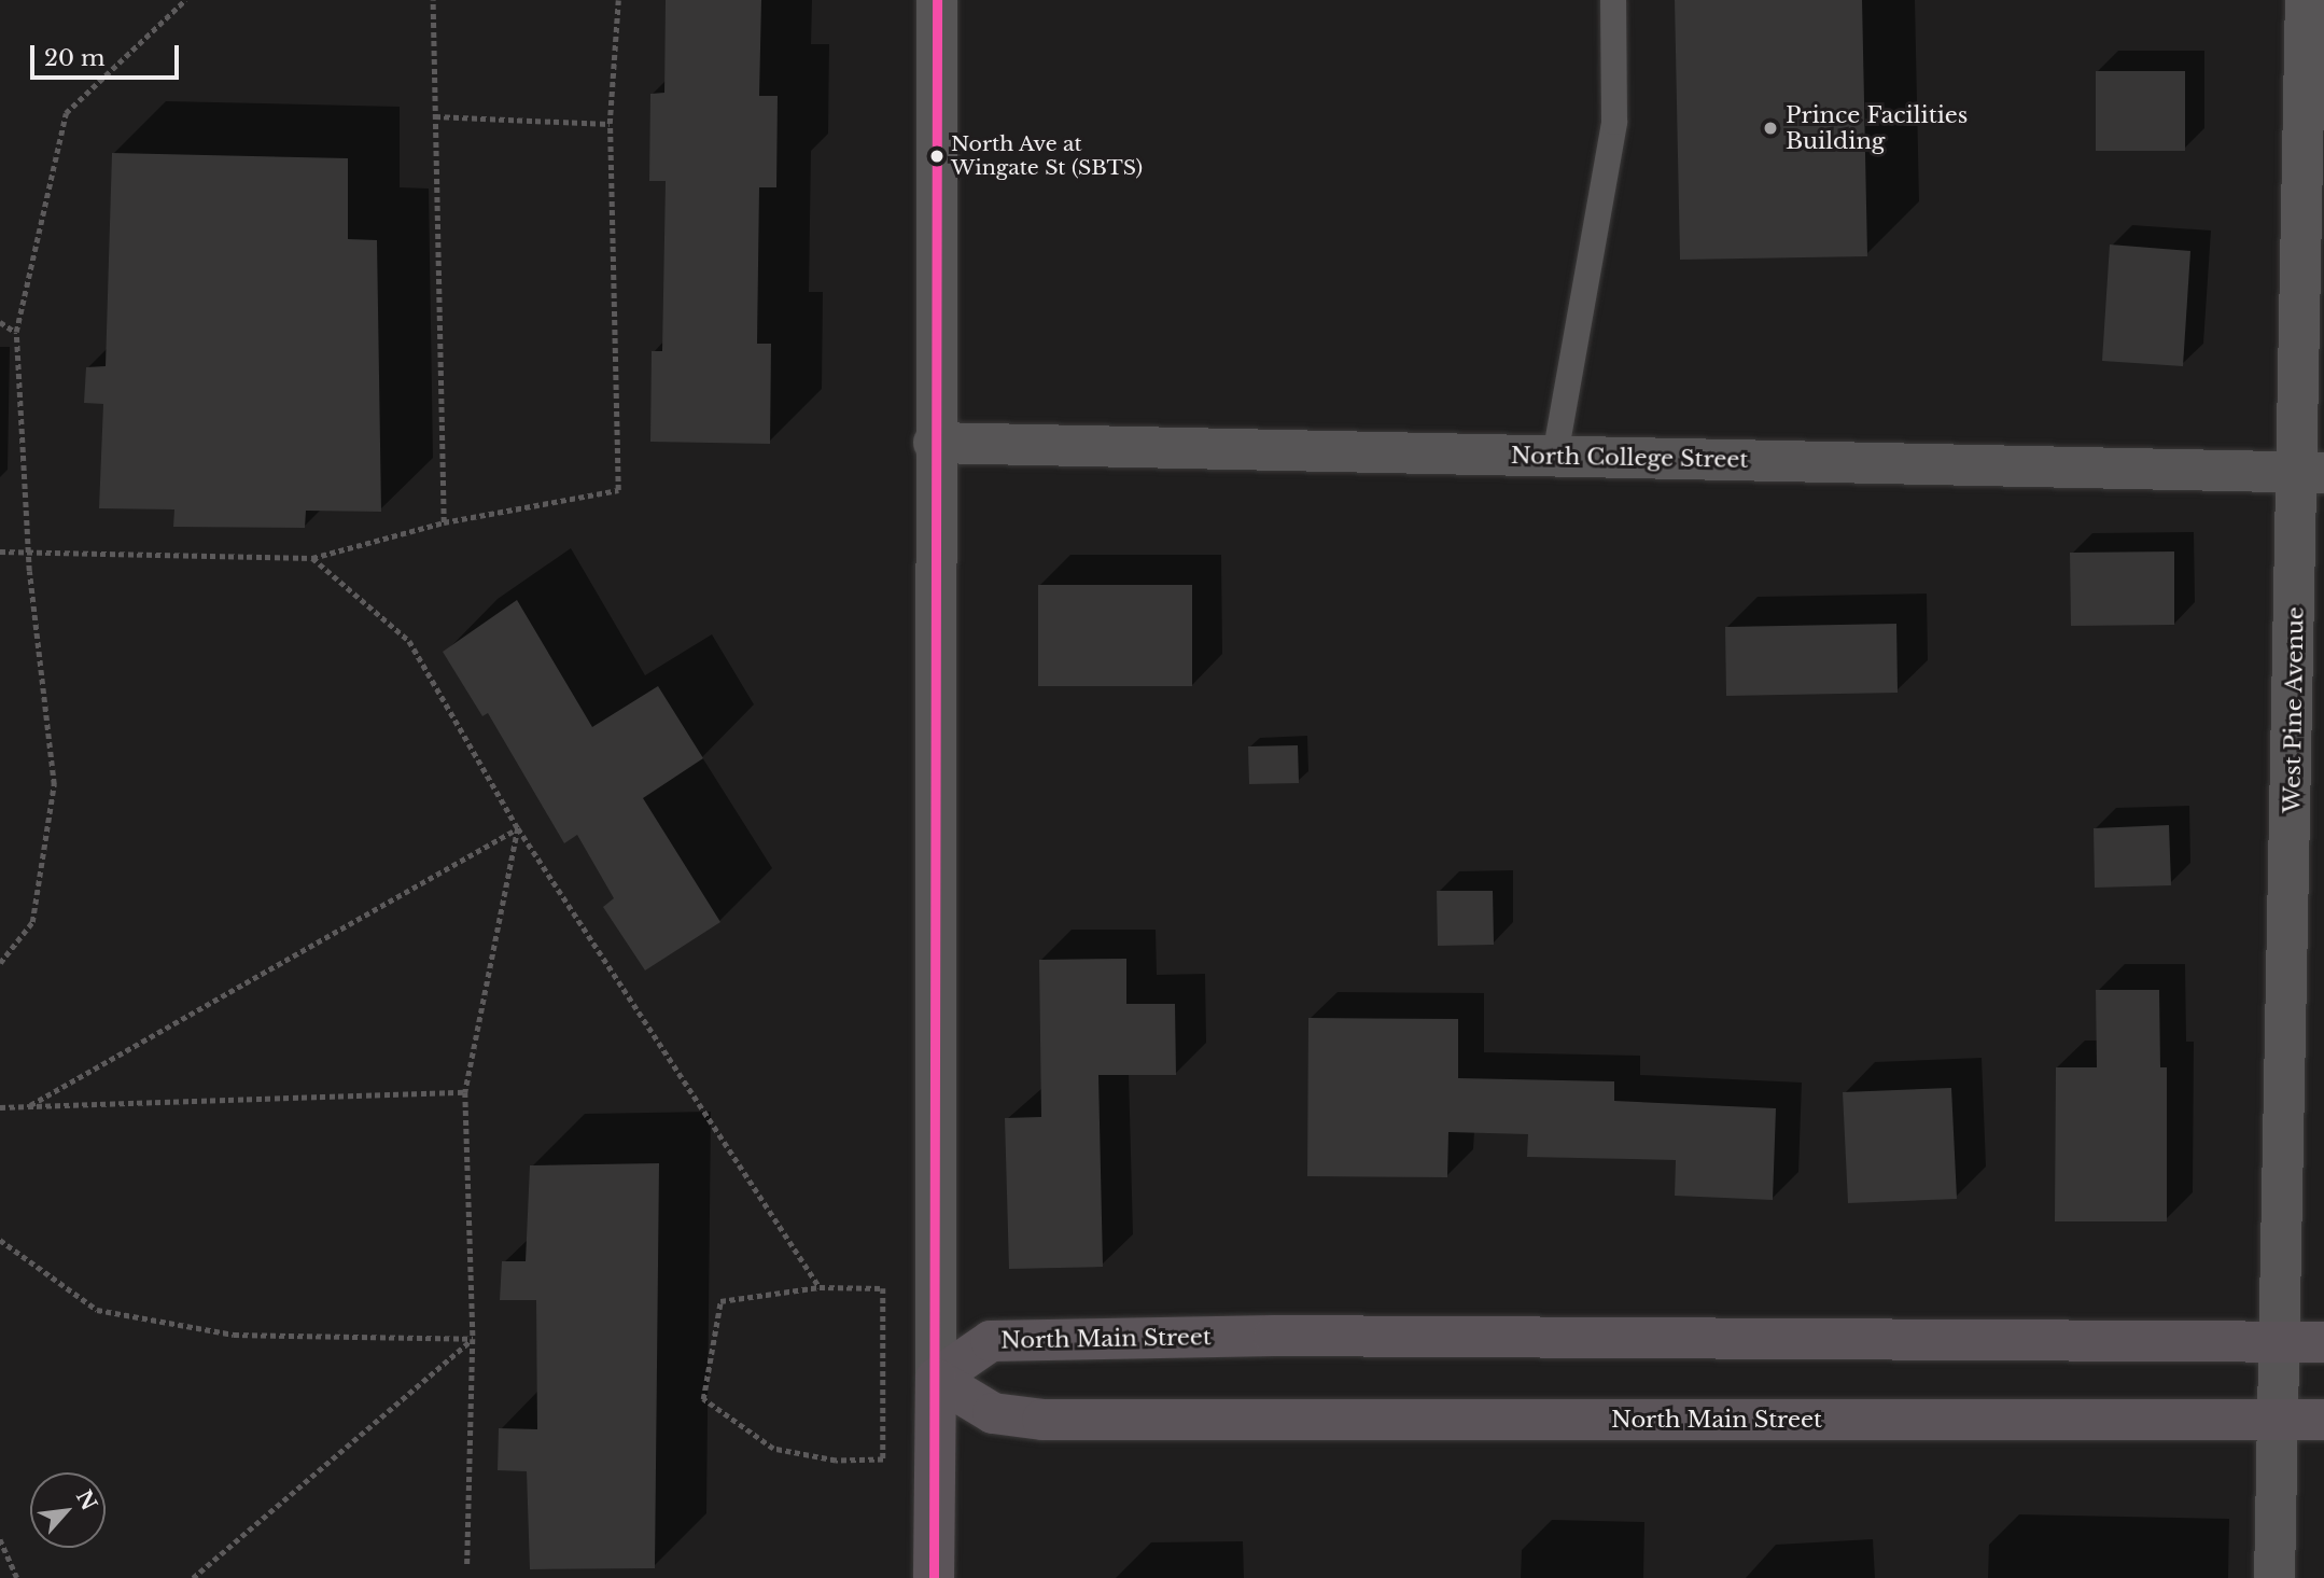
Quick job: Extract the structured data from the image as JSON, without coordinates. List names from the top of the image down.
{
  "streets": {
    "main road": ["North Main Street"],
    "street": ["North College Street", "West Pine Avenue"]
  },
  "crossings": [
    ["North College Street", "West Pine Avenue"],
    ["West Pine Avenue", "North Main Street"]
  ],
  "places": ["Prince Facilities Building", "North Ave at Wingate St (SBTS)"],
  "scale_bar": "20 m",
  "north": "top right"
}
